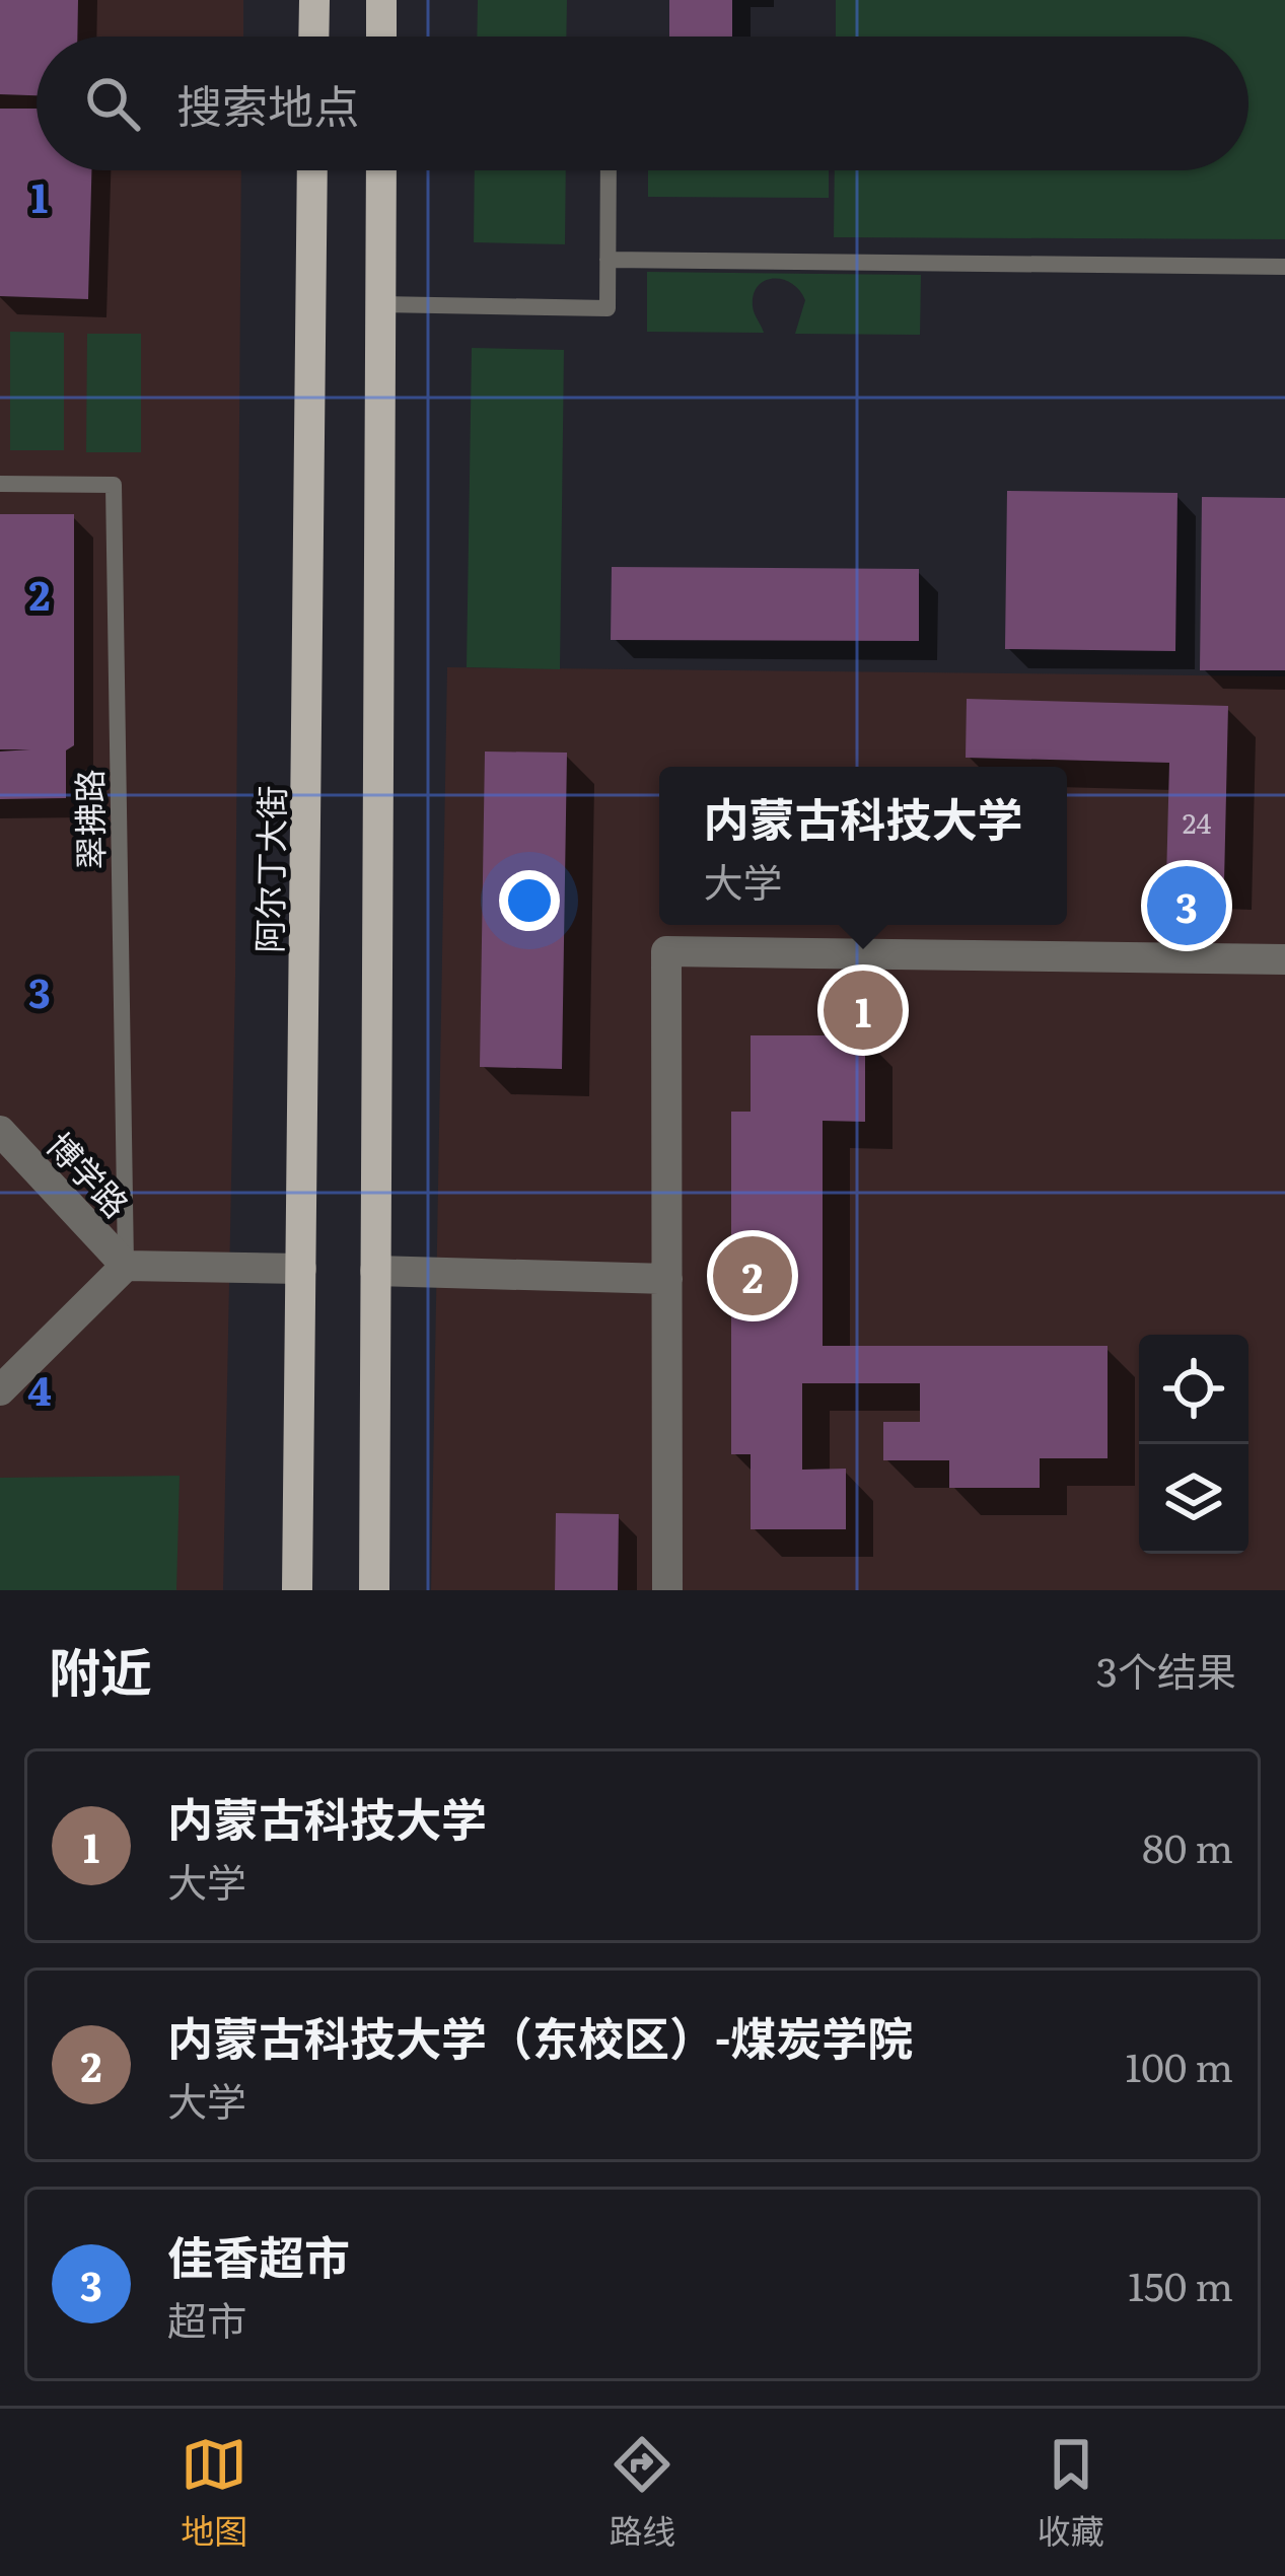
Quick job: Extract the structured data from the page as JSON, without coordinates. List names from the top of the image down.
{
  "streets": {
    "main road": ["阿尔丁大街"],
    "street": ["博学路"],
    "lane": ["翠拂路"]
  },
  "crossings": [
    ["翠拂路", "博学路"]
  ],
  "house_numbers": ["24"],
  "page": {
    "search": "搜索地点",
    "popup": ["内蒙古科技大学", "大学"],
    "pins": ["3", "1", "2"],
    "heading": ["附近", "3个结果"],
    "list": [
      {
        "mark": "1",
        "name": "内蒙古科技大学",
        "note": "大学",
        "value": "80 m"
      },
      {
        "mark": "2",
        "name": "内蒙古科技大学（东校区）-煤炭学院",
        "note": "大学",
        "value": "100 m"
      },
      {
        "mark": "3",
        "name": "佳香超市",
        "note": "超市",
        "value": "150 m"
      }
    ],
    "nav": ["地图", "路线", "收藏"]
  },
  "grid": {
    "rows": [
      "1",
      "2",
      "3",
      "4"
    ]
  }
}
